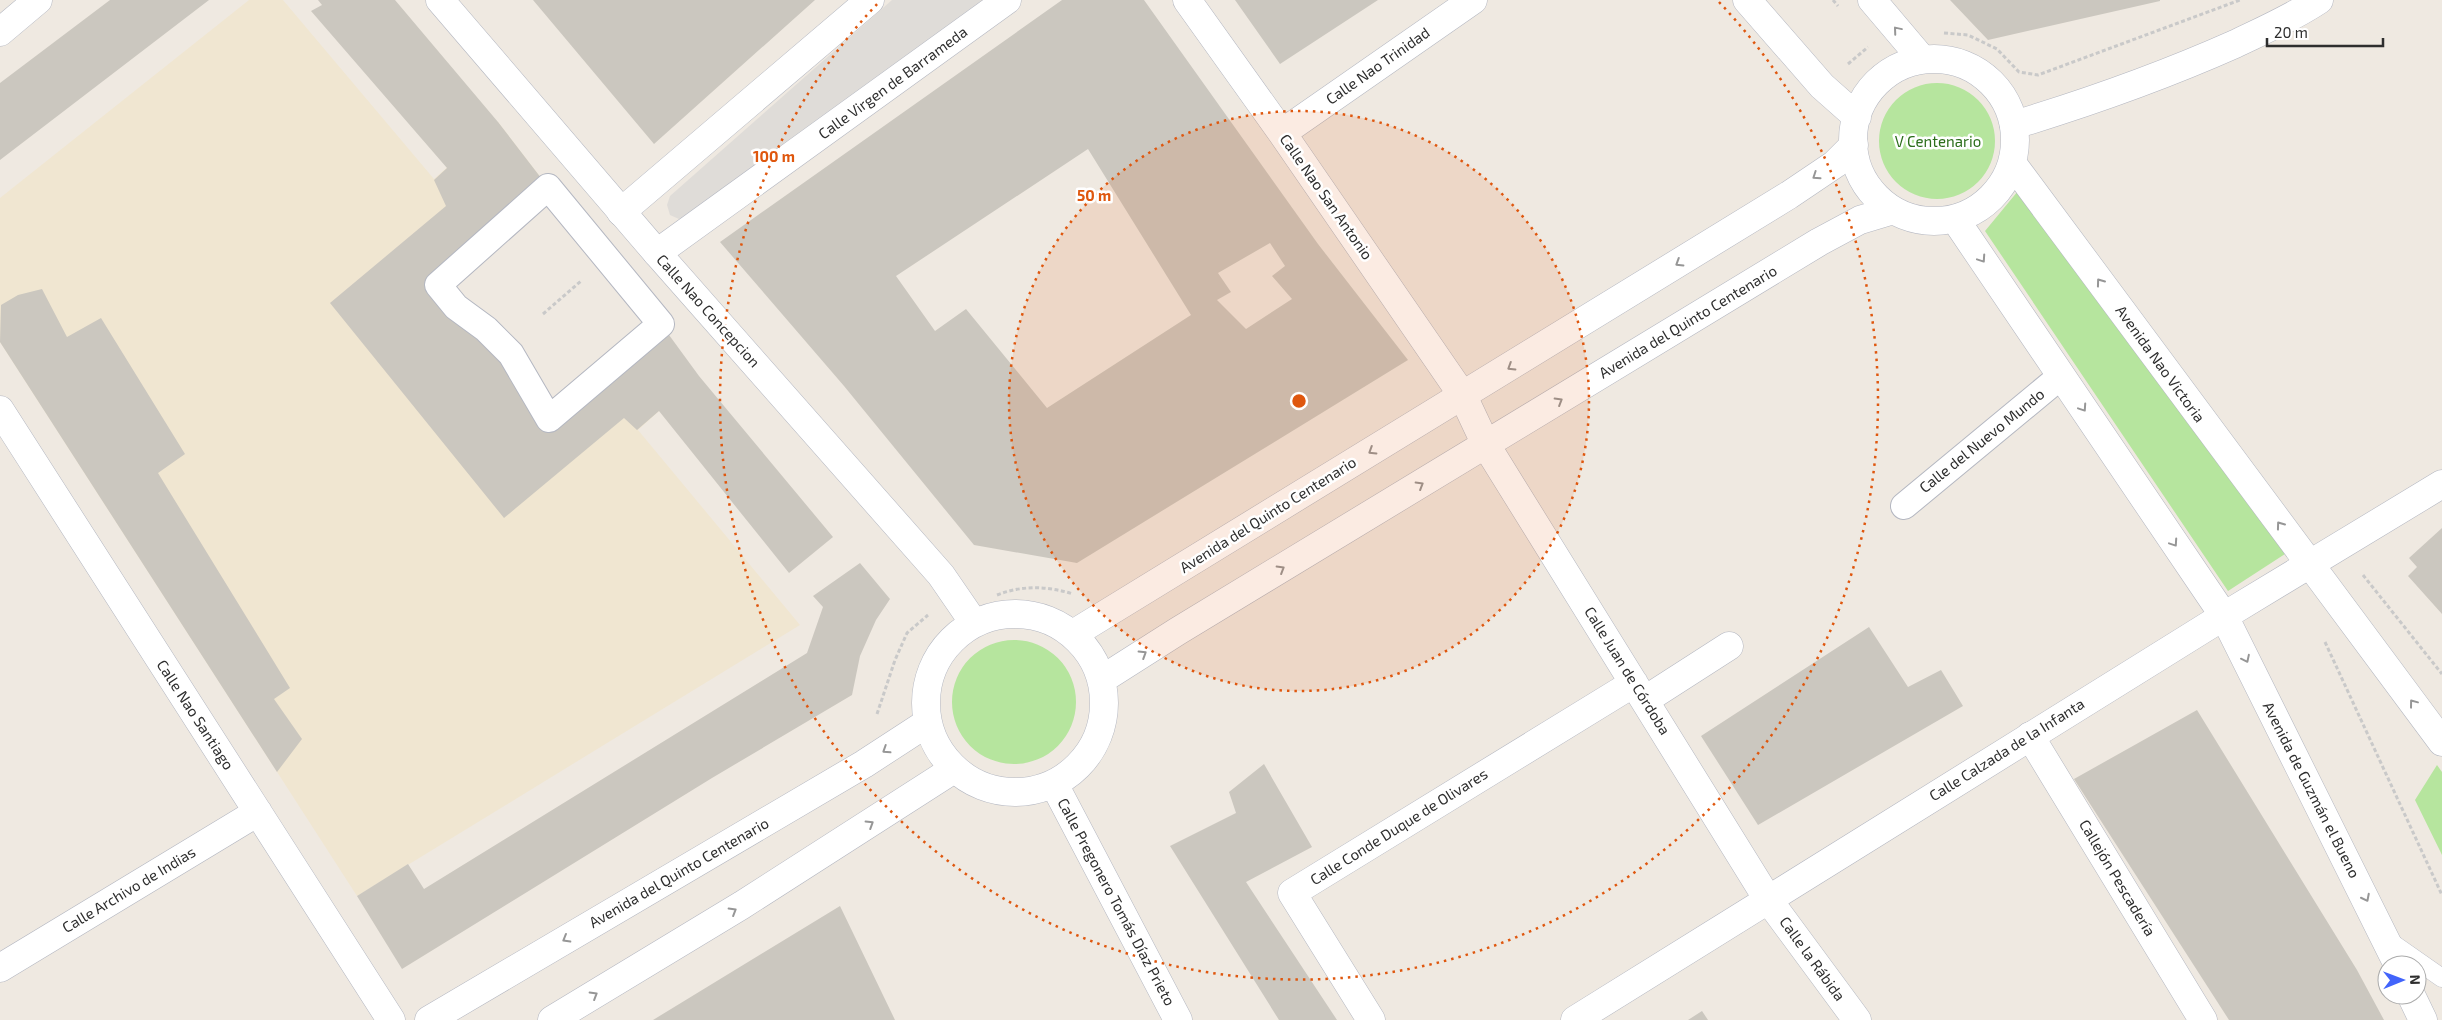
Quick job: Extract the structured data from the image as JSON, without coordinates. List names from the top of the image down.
{
  "streets": {
    "street": [
      "Calle Nao Trinidad",
      "Calle Virgen de Barrameda",
      "Calle Nao San Antonio",
      "Calle Nao Concepcion",
      "Avenida del Quinto Centenario",
      "Avenida Nao Victoria",
      "Calle del Nuevo Mundo",
      "Calle Juan de Córdoba",
      "Calle Nao Santiago",
      "Calle Calzada de la Infanta",
      "Avenida de Guzmán el Bueno",
      "Calle Conde Duque de Olivares",
      "Callejón Pescadería",
      "Calle Archivo de Indias",
      "Calle Pregonero Tomás Díaz Prieto",
      "Calle la Rábida"
    ]
  },
  "crossings": [
    ["Calle Nao Trinidad", "Calle Nao San Antonio"],
    ["Calle Virgen de Barrameda", "Calle Nao Concepcion"],
    ["Calle Nao San Antonio", "Avenida del Quinto Centenario"],
    ["Avenida del Quinto Centenario", "Avenida Nao Victoria"],
    ["Avenida del Quinto Centenario", "Calle Juan de Córdoba"],
    ["Avenida Nao Victoria", "Calle Calzada de la Infanta"],
    ["Calle Juan de Córdoba", "Calle Calzada de la Infanta"],
    ["Calle Juan de Córdoba", "Calle Conde Duque de Olivares"],
    ["Calle Juan de Córdoba", "Calle la Rábida"],
    ["Calle Nao Santiago", "Calle Archivo de Indias"],
    ["Calle Calzada de la Infanta", "Avenida de Guzmán el Bueno"],
    ["Calle Calzada de la Infanta", "Callejón Pescadería"],
    ["Calle Calzada de la Infanta", "Calle la Rábida"]
  ],
  "parks": ["V Centenario"],
  "scale_bar": "20 m",
  "north": "right",
  "rings": ["100 m", "50 m"]
}
